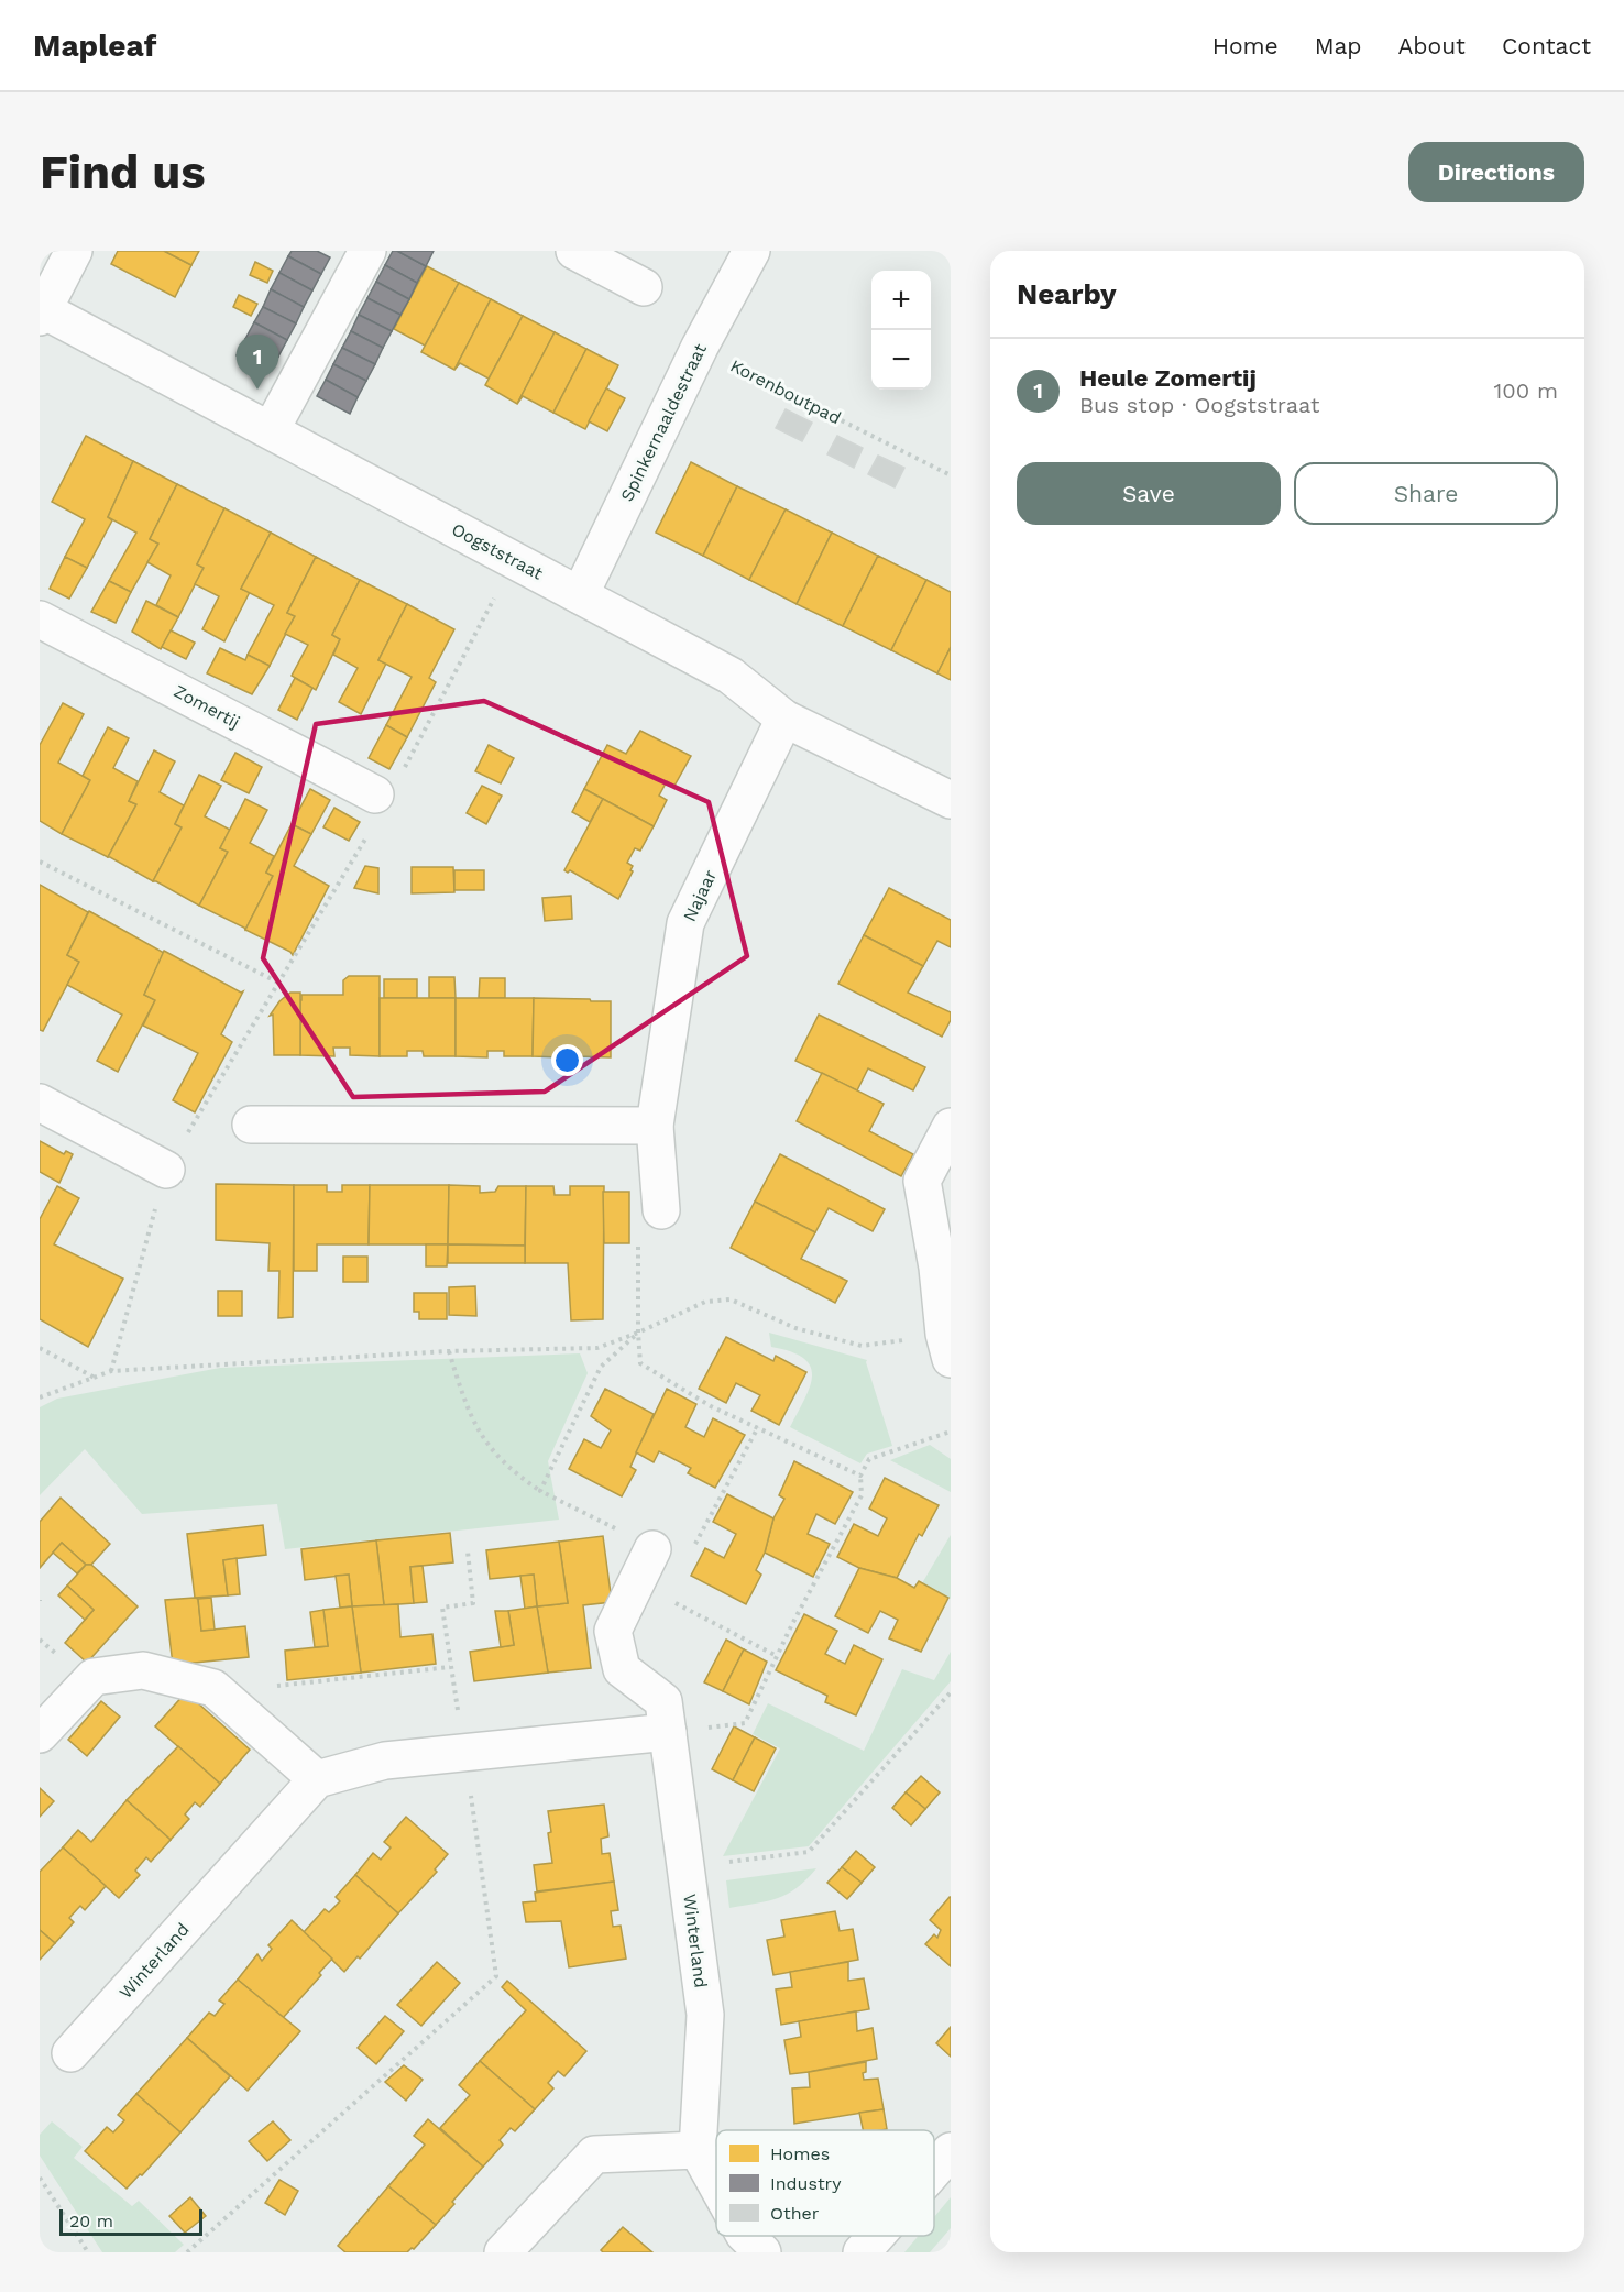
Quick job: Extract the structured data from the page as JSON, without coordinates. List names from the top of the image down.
{
  "streets": {
    "street": [
      "Spinkernaaldestraat",
      "Oogststraat",
      "Zomertij",
      "Najaar",
      "Winterland"
    ],
    "path": ["Korenboutpad"]
  },
  "crossings": [
    ["Korenboutpad", "Spinkernaaldestraat"],
    ["Spinkernaaldestraat", "Oogststraat"],
    ["Oogststraat", "Najaar"]
  ],
  "legend": ["Homes", "Industry", "Other"],
  "scale_bar": "20 m",
  "page": {
    "header": "Mapleaf",
    "nav": [
      "Home",
      "Map",
      "About",
      "Contact"
    ],
    "buttons": [
      "Directions",
      ["Save", "Share"]
    ],
    "title": "Find us",
    "heading": "Nearby",
    "map_buttons": ["+", "−"],
    "pins": "1",
    "list": [
      {
        "mark": "1",
        "name": "Heule Zomertij",
        "note": "Bus stop · Oogststraat",
        "value": "100 m"
      }
    ],
    "scale": "20 m"
  }
}
